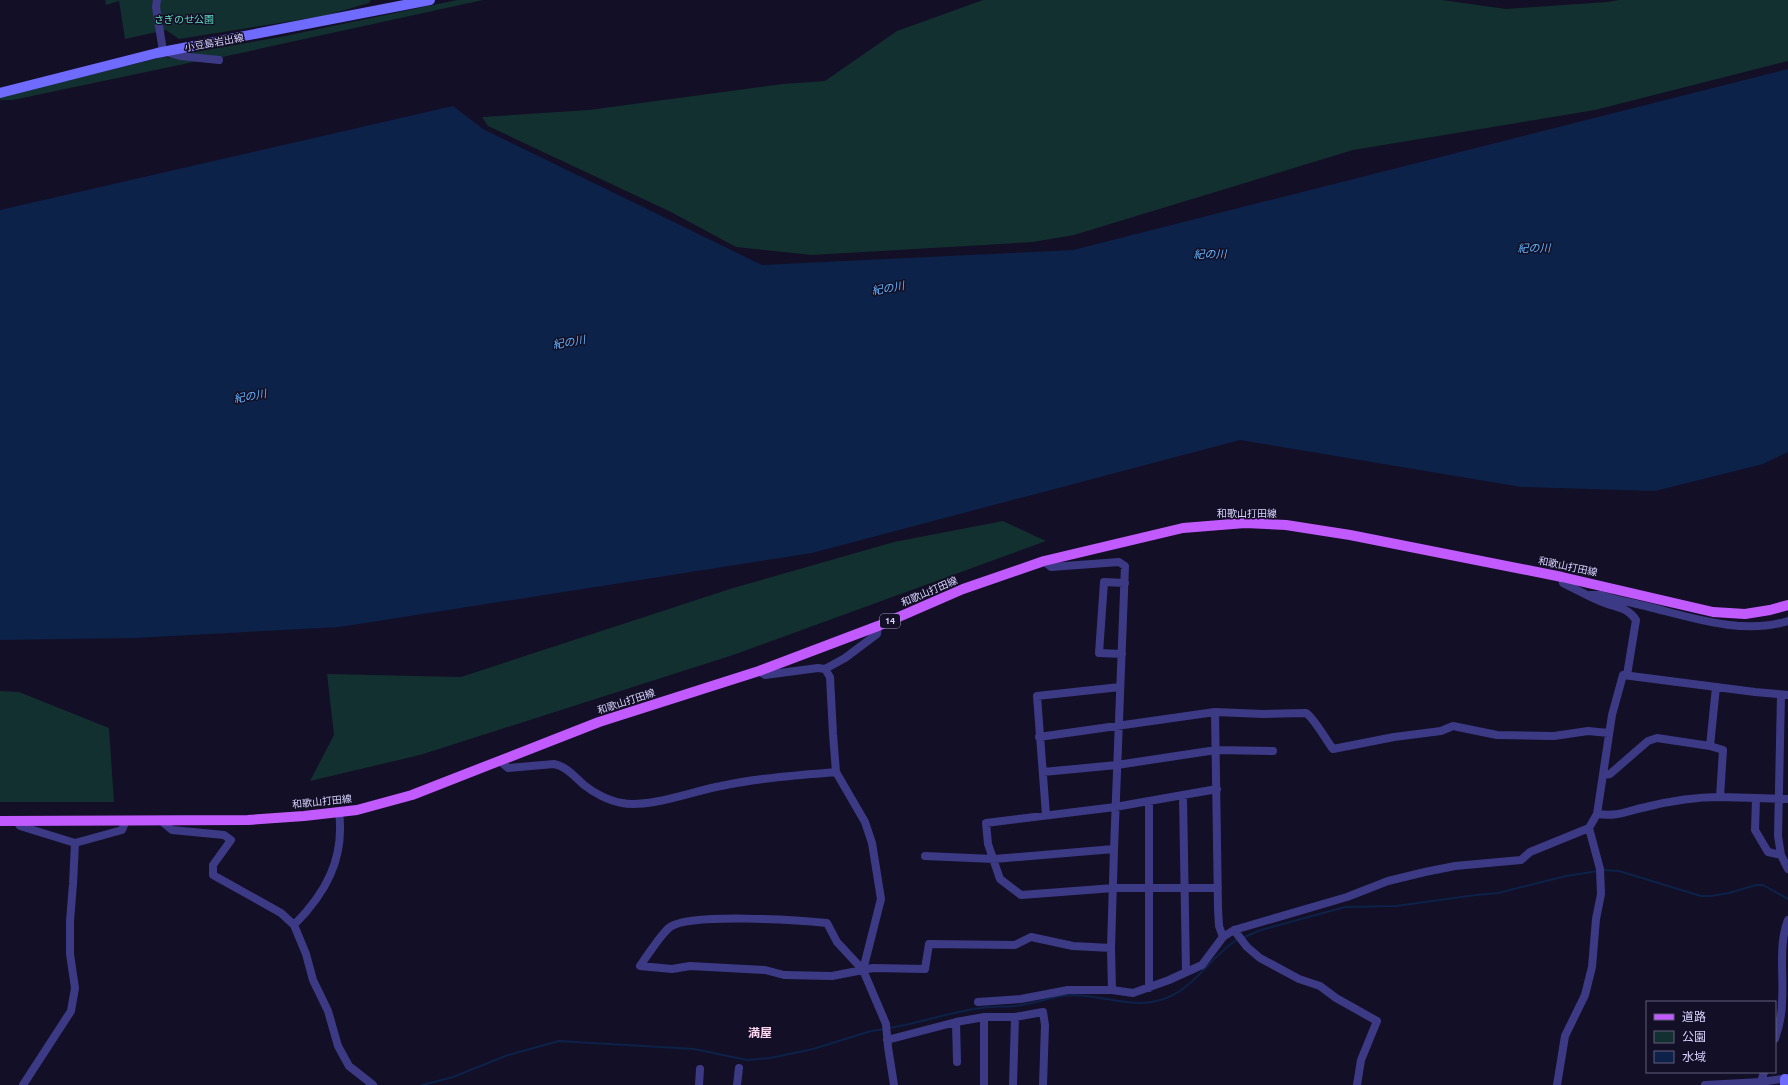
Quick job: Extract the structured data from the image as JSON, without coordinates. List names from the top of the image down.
{
  "streets": {
    "main road": ["小豆島岩出線", "和歌山打田線", "14"]
  },
  "districts": ["満屋"],
  "water": ["紀の川"],
  "parks": ["さぎのせ公園"],
  "legend": ["道路", "公園", "水域"]
}
